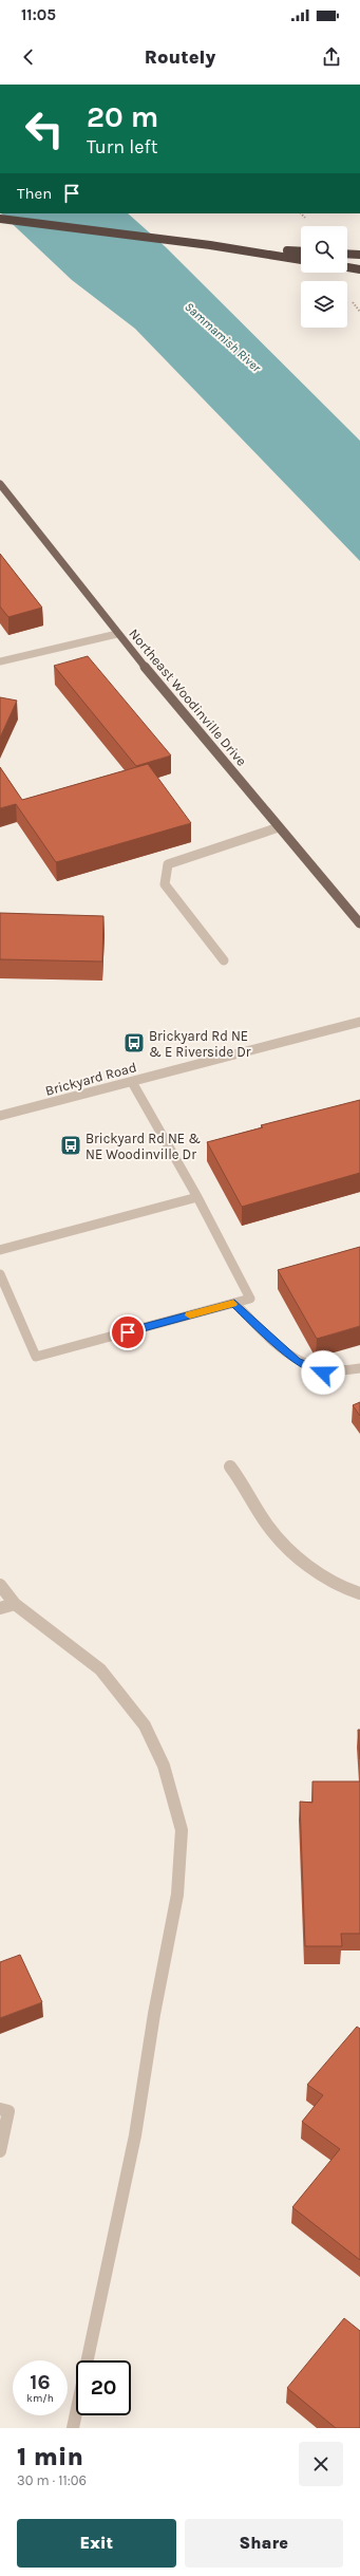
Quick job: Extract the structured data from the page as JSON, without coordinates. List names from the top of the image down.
{
  "streets": {
    "main road": ["Northeast Woodinville Drive"],
    "street": ["Brickyard Road"]
  },
  "water": ["Sammamish River"],
  "places": {
    "bus stop": ["Brickyard Rd NE & E Riverside Dr", "Brickyard Rd NE & NE Woodinville Dr"]
  },
  "page": {
    "status": "11:05",
    "header": "Routely",
    "turn": ["20 m", "Turn left"],
    "then": "Then",
    "speed": "16 km/h",
    "limit": "20",
    "heading": ["1 min", "30 m · 11:06"],
    "buttons": ["Exit", "Share"]
  }
}
